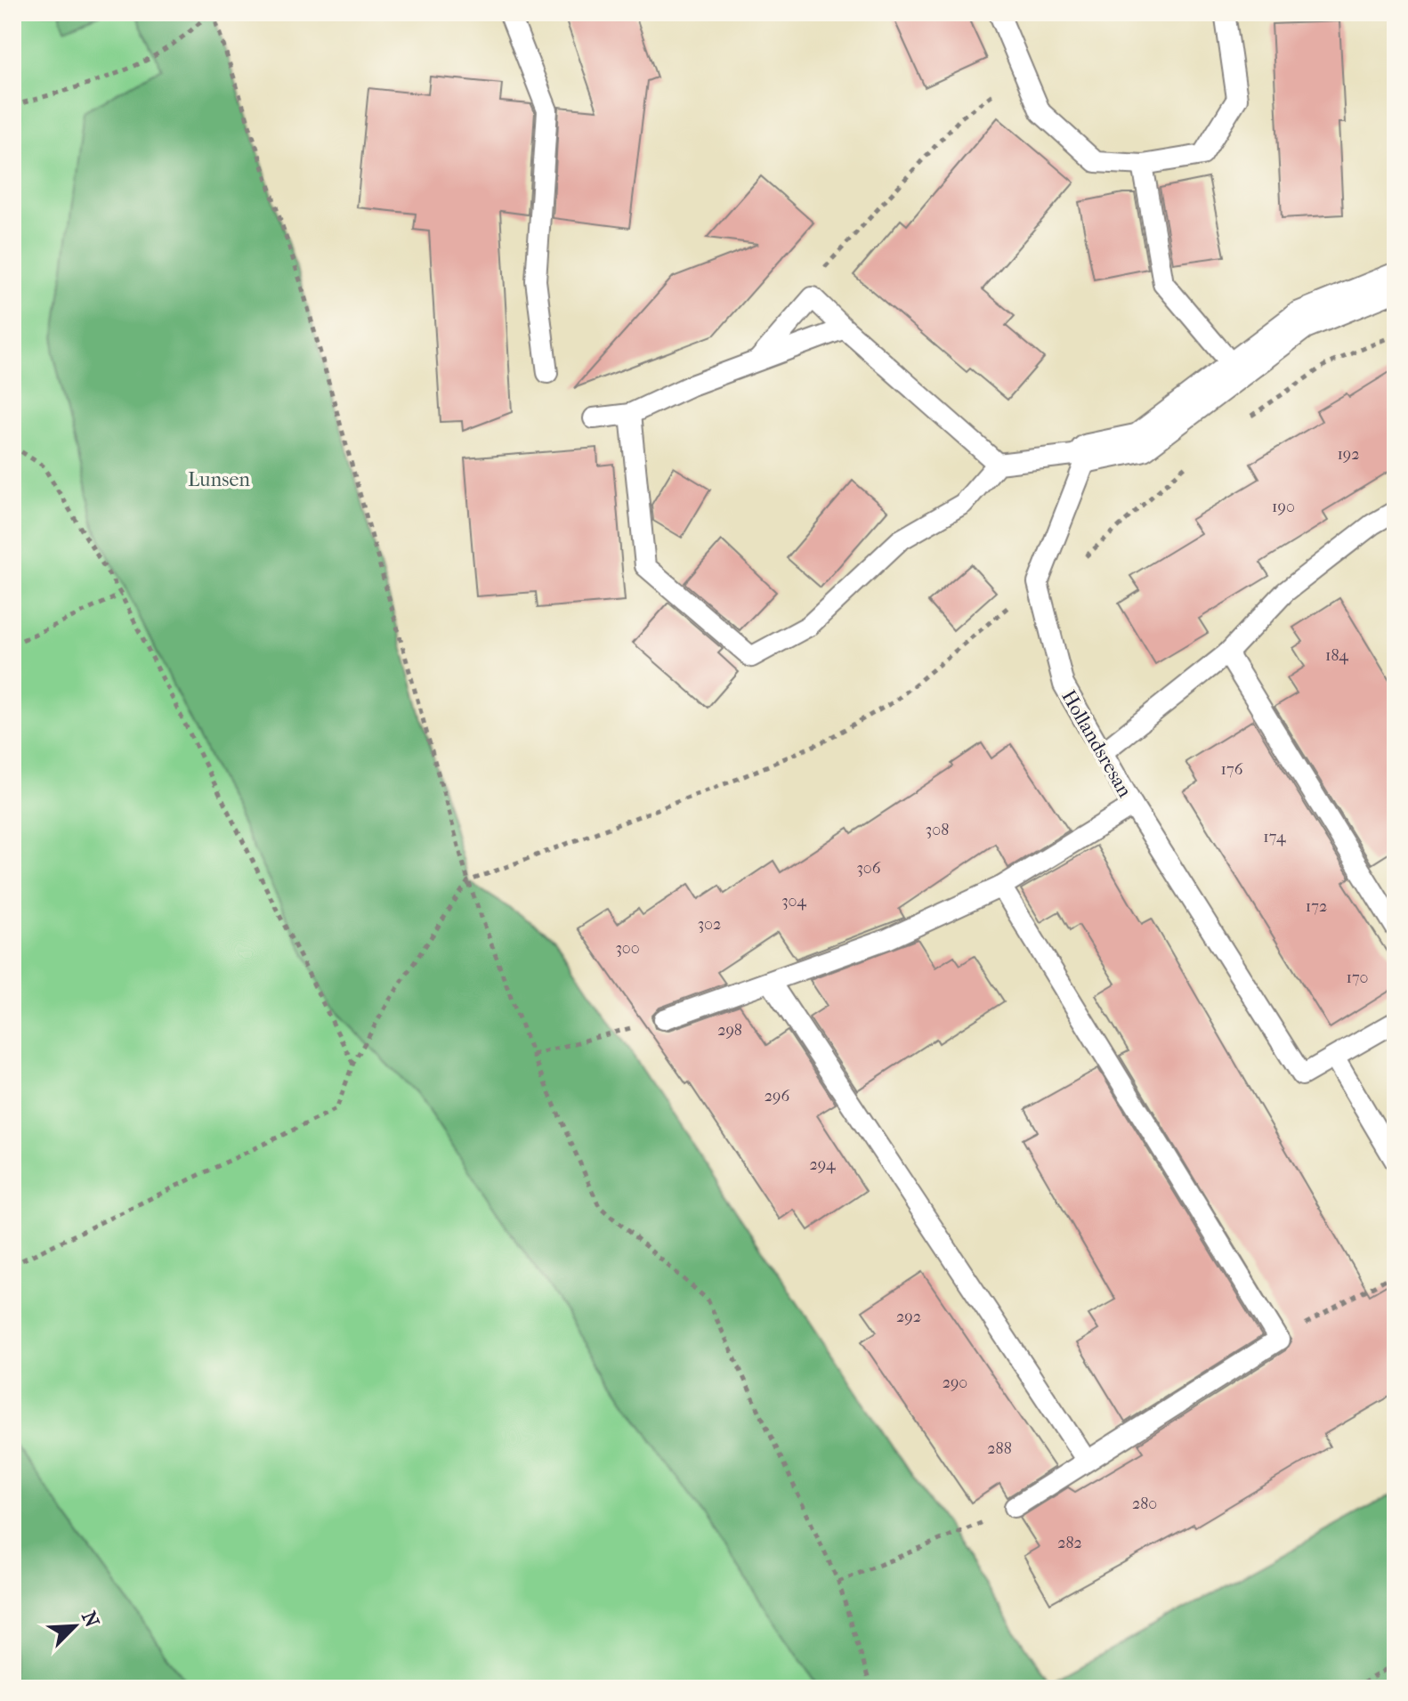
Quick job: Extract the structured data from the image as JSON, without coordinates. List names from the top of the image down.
{
  "streets": {
    "lane": ["Hollandsresan"]
  },
  "parks": ["Lunsen"],
  "house_numbers": [
    "192",
    "190",
    "184",
    "176",
    "308",
    "174",
    "306",
    "304",
    "172",
    "302",
    "300",
    "170",
    "298",
    "296",
    "294",
    "292",
    "290",
    "288",
    "280",
    "282"
  ],
  "north": "top right"
}
